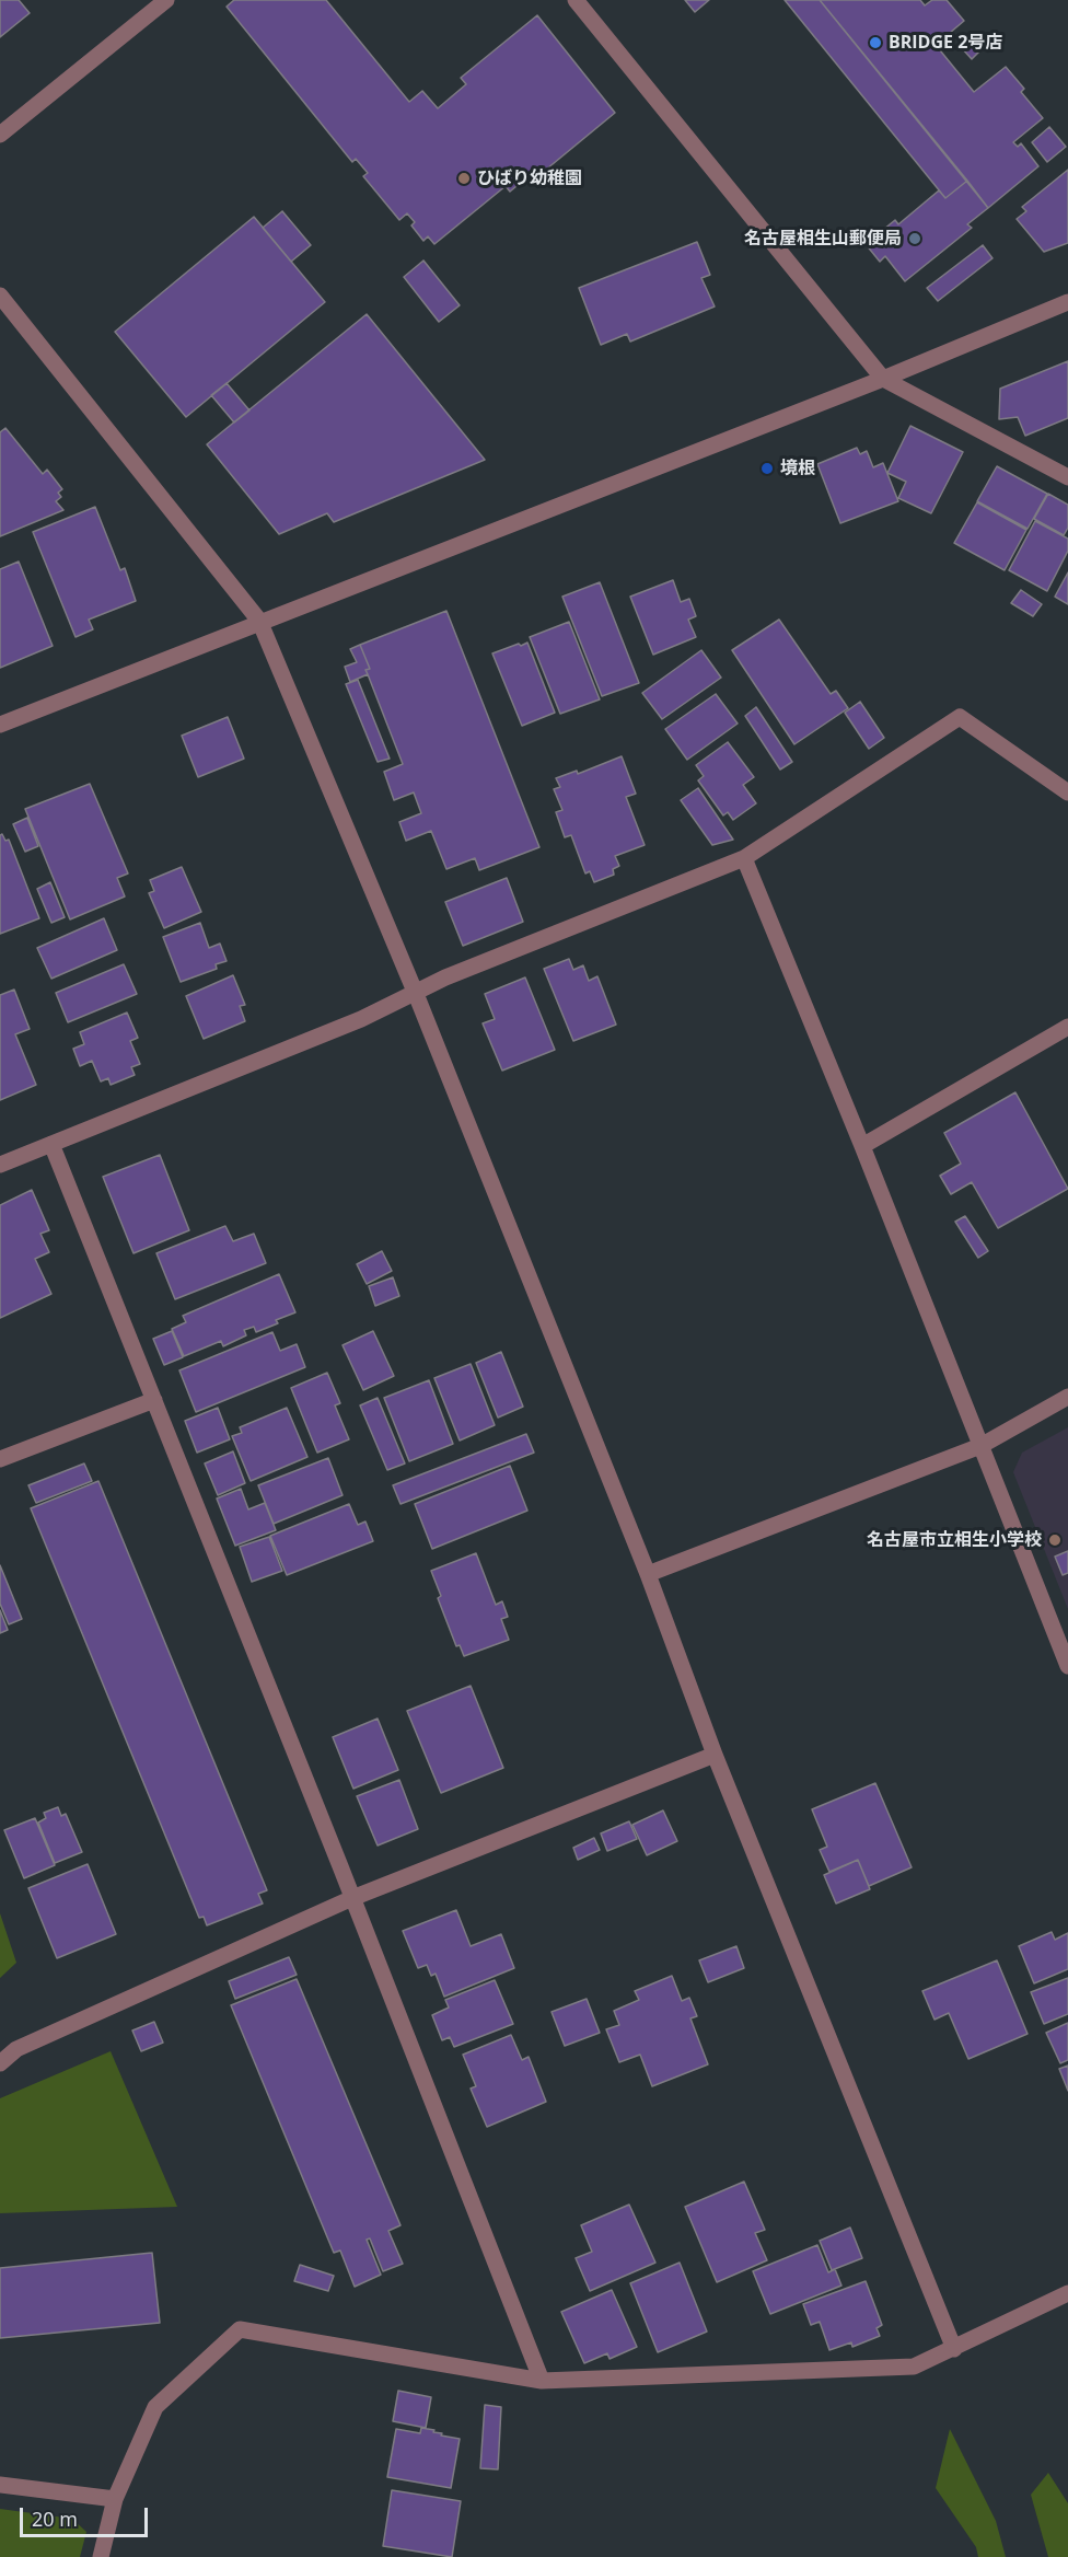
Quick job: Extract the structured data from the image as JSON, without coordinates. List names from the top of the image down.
{
  "places": [
    "BRIDGE 2号店",
    "ひばり幼稚園",
    "名古屋相生山郵便局",
    "境根",
    "名古屋市立相生小学校"
  ],
  "scale_bar": "20 m"
}
